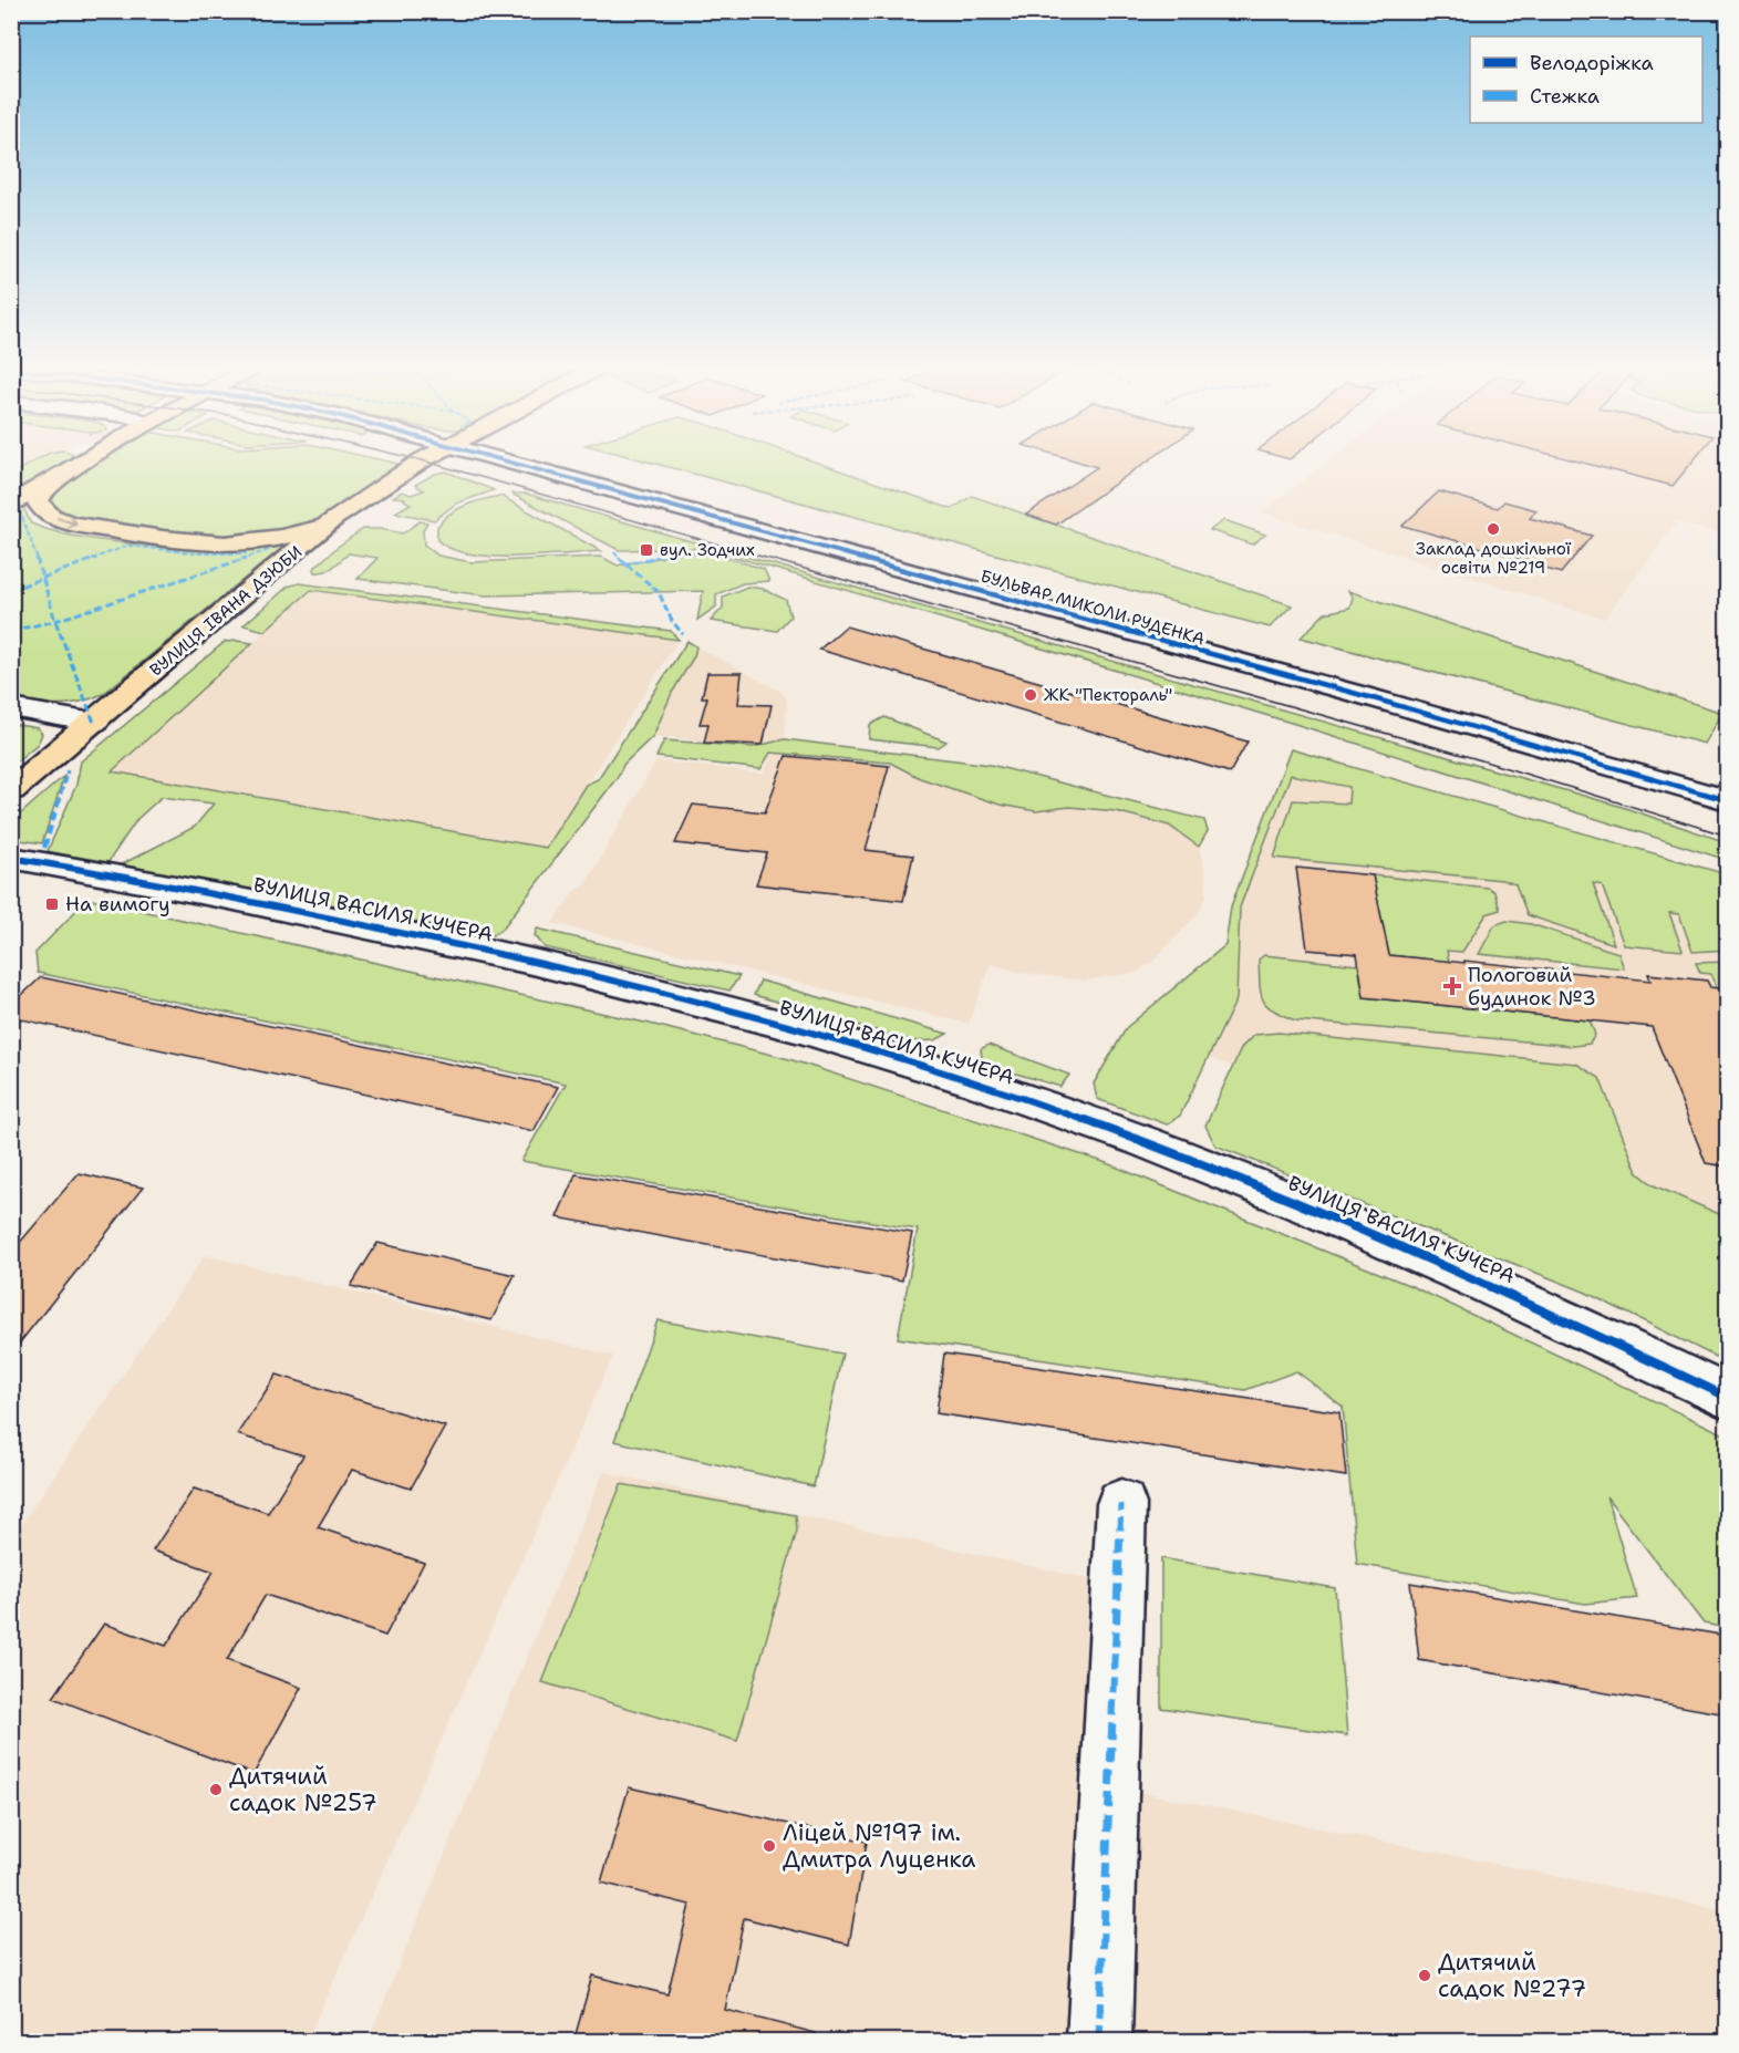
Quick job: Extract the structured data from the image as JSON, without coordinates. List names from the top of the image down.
{
  "streets": {
    "main road": ["ВУЛИЦЯ ІВАНА ДЗЮБИ"],
    "street": ["БУЛЬВАР МИКОЛИ РУДЕНКА", "ВУЛИЦЯ ВАСИЛЯ КУЧЕРА"]
  },
  "places": {
    "other": [
      "Заклад дошкільної освіти №219",
      "ЖК \"Пектораль\"",
      "Дитячий садок №257",
      "Ліцей №197 ім. Дмитра Луценка",
      "Дитячий садок №277"
    ],
    "transit": ["вул. Зодчих", "На вимогу"],
    "health": ["Пологовий будинок №3"]
  },
  "legend": ["Велодоріжка", "Стежка"]
}
